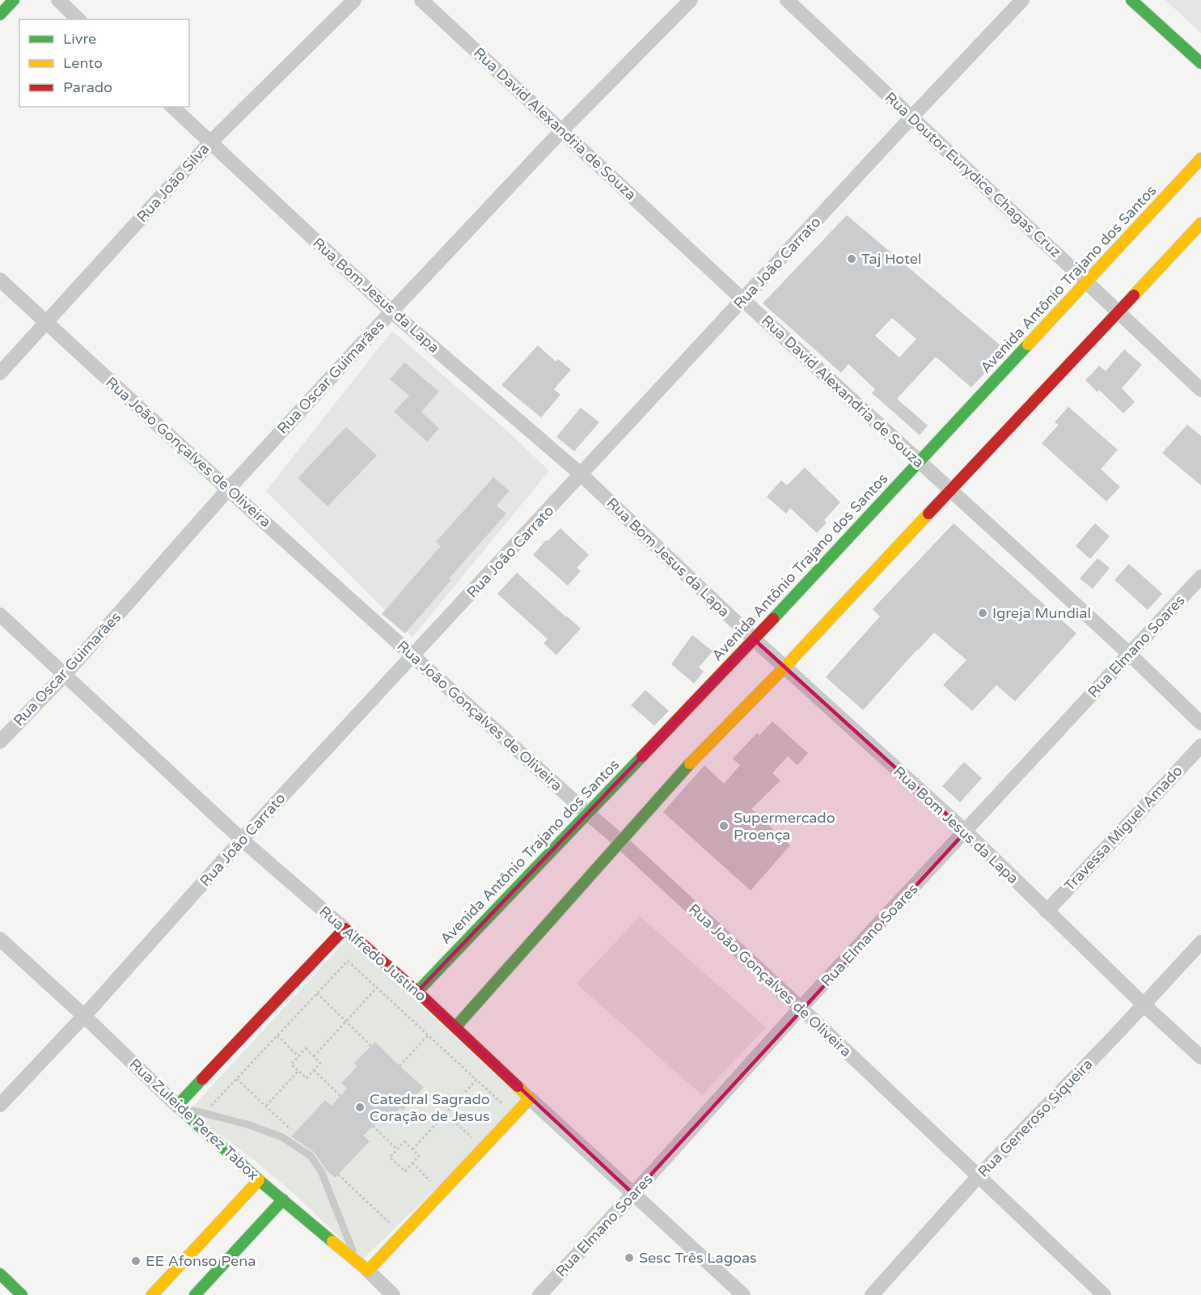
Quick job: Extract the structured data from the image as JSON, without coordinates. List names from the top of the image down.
{
  "streets": {
    "main road": ["Avenida Antônio Trajano dos Santos", "Rua Alfredo Justino", "Rua Zuleide Perez Tabox"],
    "street": [
      "Rua David Alexandria de Souza",
      "Rua Doutor Eurydice Chagas Cruz",
      "Rua João Silva",
      "Rua João Carrato",
      "Rua Bom Jesus da Lapa",
      "Rua Oscar Guimarães",
      "Rua João Gonçalves de Oliveira",
      "Rua Elmano Soares",
      "Travessa Miguel Amado",
      "Rua Generoso Siqueira"
    ]
  },
  "crossings": [
    ["Rua David Alexandria de Souza", "Rua João Carrato"],
    ["Rua David Alexandria de Souza", "Avenida Antônio Trajano dos Santos"],
    ["Rua David Alexandria de Souza", "Rua Oscar Guimarães"],
    ["Rua David Alexandria de Souza", "Rua Elmano Soares"],
    ["Rua Doutor Eurydice Chagas Cruz", "Rua João Carrato"],
    ["Rua Doutor Eurydice Chagas Cruz", "Avenida Antônio Trajano dos Santos"],
    ["Rua João Silva", "Rua Bom Jesus da Lapa"],
    ["Rua João Silva", "Rua João Gonçalves de Oliveira"],
    ["Rua João Carrato", "Rua Bom Jesus da Lapa"],
    ["Rua João Carrato", "Rua João Gonçalves de Oliveira"],
    ["Rua João Carrato", "Rua Alfredo Justino"],
    ["Rua João Carrato", "Rua Zuleide Perez Tabox"],
    ["Avenida Antônio Trajano dos Santos", "Rua Bom Jesus da Lapa"],
    ["Avenida Antônio Trajano dos Santos", "Rua João Gonçalves de Oliveira"],
    ["Avenida Antônio Trajano dos Santos", "Rua Alfredo Justino"],
    ["Rua Bom Jesus da Lapa", "Rua Oscar Guimarães"],
    ["Rua Bom Jesus da Lapa", "Rua Elmano Soares"],
    ["Rua Bom Jesus da Lapa", "Travessa Miguel Amado"],
    ["Rua Bom Jesus da Lapa", "Rua Generoso Siqueira"],
    ["Rua Oscar Guimarães", "Rua João Gonçalves de Oliveira"],
    ["Rua Oscar Guimarães", "Rua Alfredo Justino"],
    ["Rua João Gonçalves de Oliveira", "Rua Elmano Soares"],
    ["Rua João Gonçalves de Oliveira", "Rua Generoso Siqueira"],
    ["Rua Elmano Soares", "Rua Alfredo Justino"]
  ],
  "places": [
    "Taj Hotel",
    "Igreja Mundial",
    "Supermercado Proença",
    "Catedral Sagrado Coração de Jesus",
    "Sesc Três Lagoas",
    "EE Afonso Pena"
  ],
  "legend": ["Livre", "Lento", "Parado"]
}
